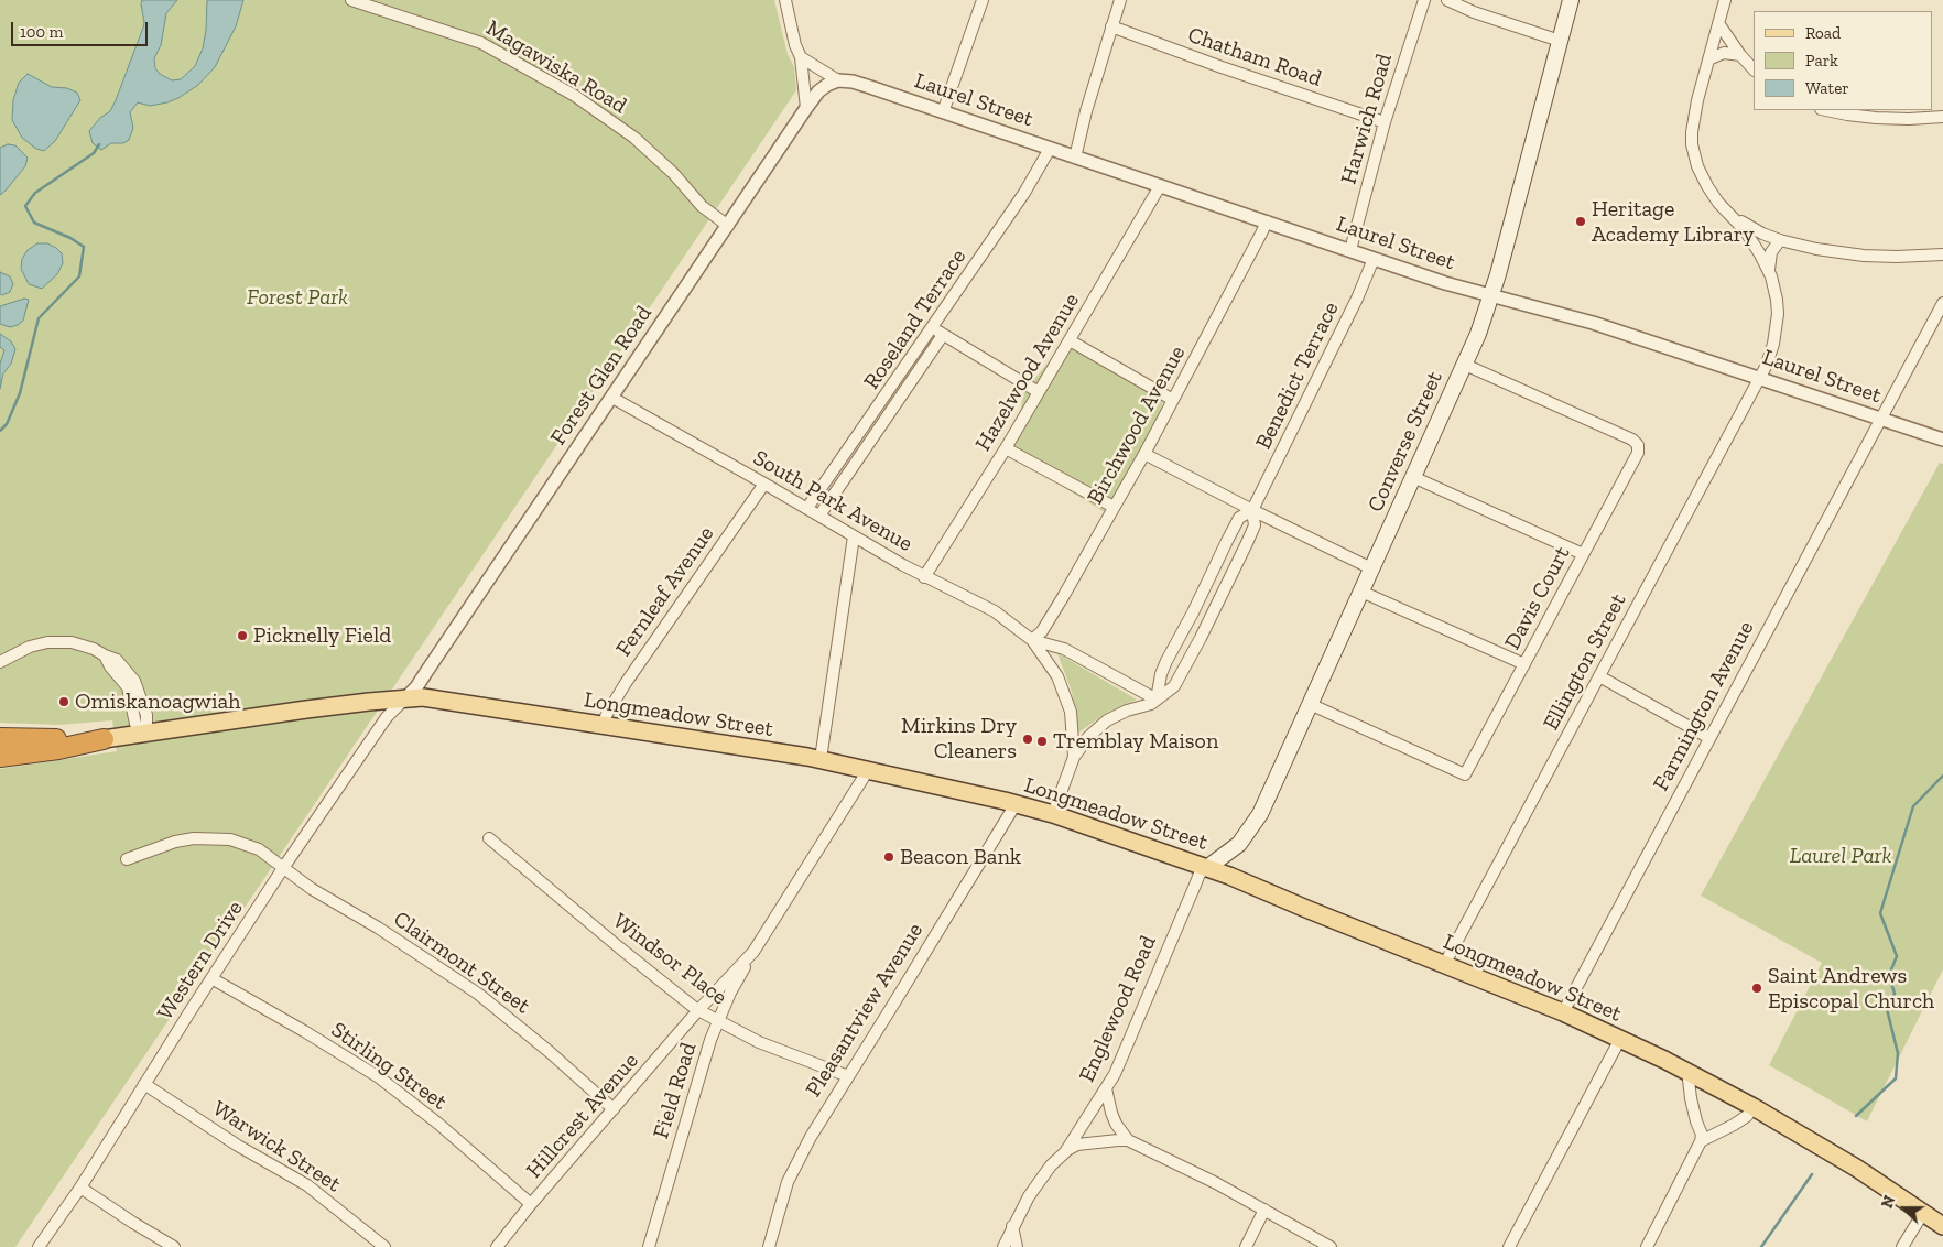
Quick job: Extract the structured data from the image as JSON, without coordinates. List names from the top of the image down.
{
  "streets": {
    "main road": ["Converse Street", "Longmeadow Street"],
    "street": [
      "Chatham Road",
      "Magawiska Road",
      "Laurel Street",
      "Harwich Road",
      "Roseland Terrace",
      "Hazelwood Avenue",
      "Forest Glen Road",
      "Benedict Terrace",
      "Birchwood Avenue",
      "South Park Avenue",
      "Fernleaf Avenue",
      "Davis Court",
      "Ellington Street",
      "Farmington Avenue",
      "Windsor Place",
      "Western Drive",
      "Clairmont Street",
      "Englewood Road",
      "Pleasantview Avenue",
      "Stirling Street",
      "Field Road",
      "Hillcrest Avenue",
      "Warwick Street"
    ]
  },
  "crossings": [
    ["Chatham Road", "Harwich Road"],
    ["Magawiska Road", "Forest Glen Road"],
    ["Laurel Street", "Harwich Road"],
    ["Laurel Street", "Roseland Terrace"],
    ["Laurel Street", "Hazelwood Avenue"],
    ["Laurel Street", "Forest Glen Road"],
    ["Laurel Street", "Benedict Terrace"],
    ["Laurel Street", "Birchwood Avenue"],
    ["Laurel Street", "Converse Street"],
    ["Laurel Street", "Ellington Street"],
    ["Laurel Street", "Farmington Avenue"],
    ["Roseland Terrace", "South Park Avenue"],
    ["Hazelwood Avenue", "South Park Avenue"],
    ["Forest Glen Road", "South Park Avenue"],
    ["Forest Glen Road", "Longmeadow Street"],
    ["Forest Glen Road", "Western Drive"],
    ["Benedict Terrace", "South Park Avenue"],
    ["Birchwood Avenue", "South Park Avenue"],
    ["Converse Street", "Davis Court"],
    ["Converse Street", "Longmeadow Street"],
    ["Converse Street", "Englewood Road"],
    ["South Park Avenue", "Fernleaf Avenue"],
    ["South Park Avenue", "Longmeadow Street"],
    ["Fernleaf Avenue", "Longmeadow Street"],
    ["Ellington Street", "Longmeadow Street"],
    ["Farmington Avenue", "Longmeadow Street"],
    ["Longmeadow Street", "Western Drive"],
    ["Longmeadow Street", "Englewood Road"],
    ["Longmeadow Street", "Pleasantview Avenue"],
    ["Longmeadow Street", "Field Road"],
    ["Windsor Place", "Pleasantview Avenue"],
    ["Windsor Place", "Field Road"],
    ["Windsor Place", "Hillcrest Avenue"],
    ["Western Drive", "Clairmont Street"],
    ["Western Drive", "Stirling Street"],
    ["Western Drive", "Warwick Street"],
    ["Clairmont Street", "Hillcrest Avenue"],
    ["Stirling Street", "Hillcrest Avenue"],
    ["Field Road", "Hillcrest Avenue"]
  ],
  "parks": ["Forest Park", "Laurel Park"],
  "places": [
    "Heritage Academy Library",
    "Picknelly Field",
    "Omiskanoagwiah",
    "Mirkins Dry Cleaners",
    "Tremblay Maison",
    "Beacon Bank",
    "Saint Andrews Episcopal Church"
  ],
  "legend": ["Road", "Park", "Water"],
  "scale_bar": "100 m",
  "north": "left"
}
